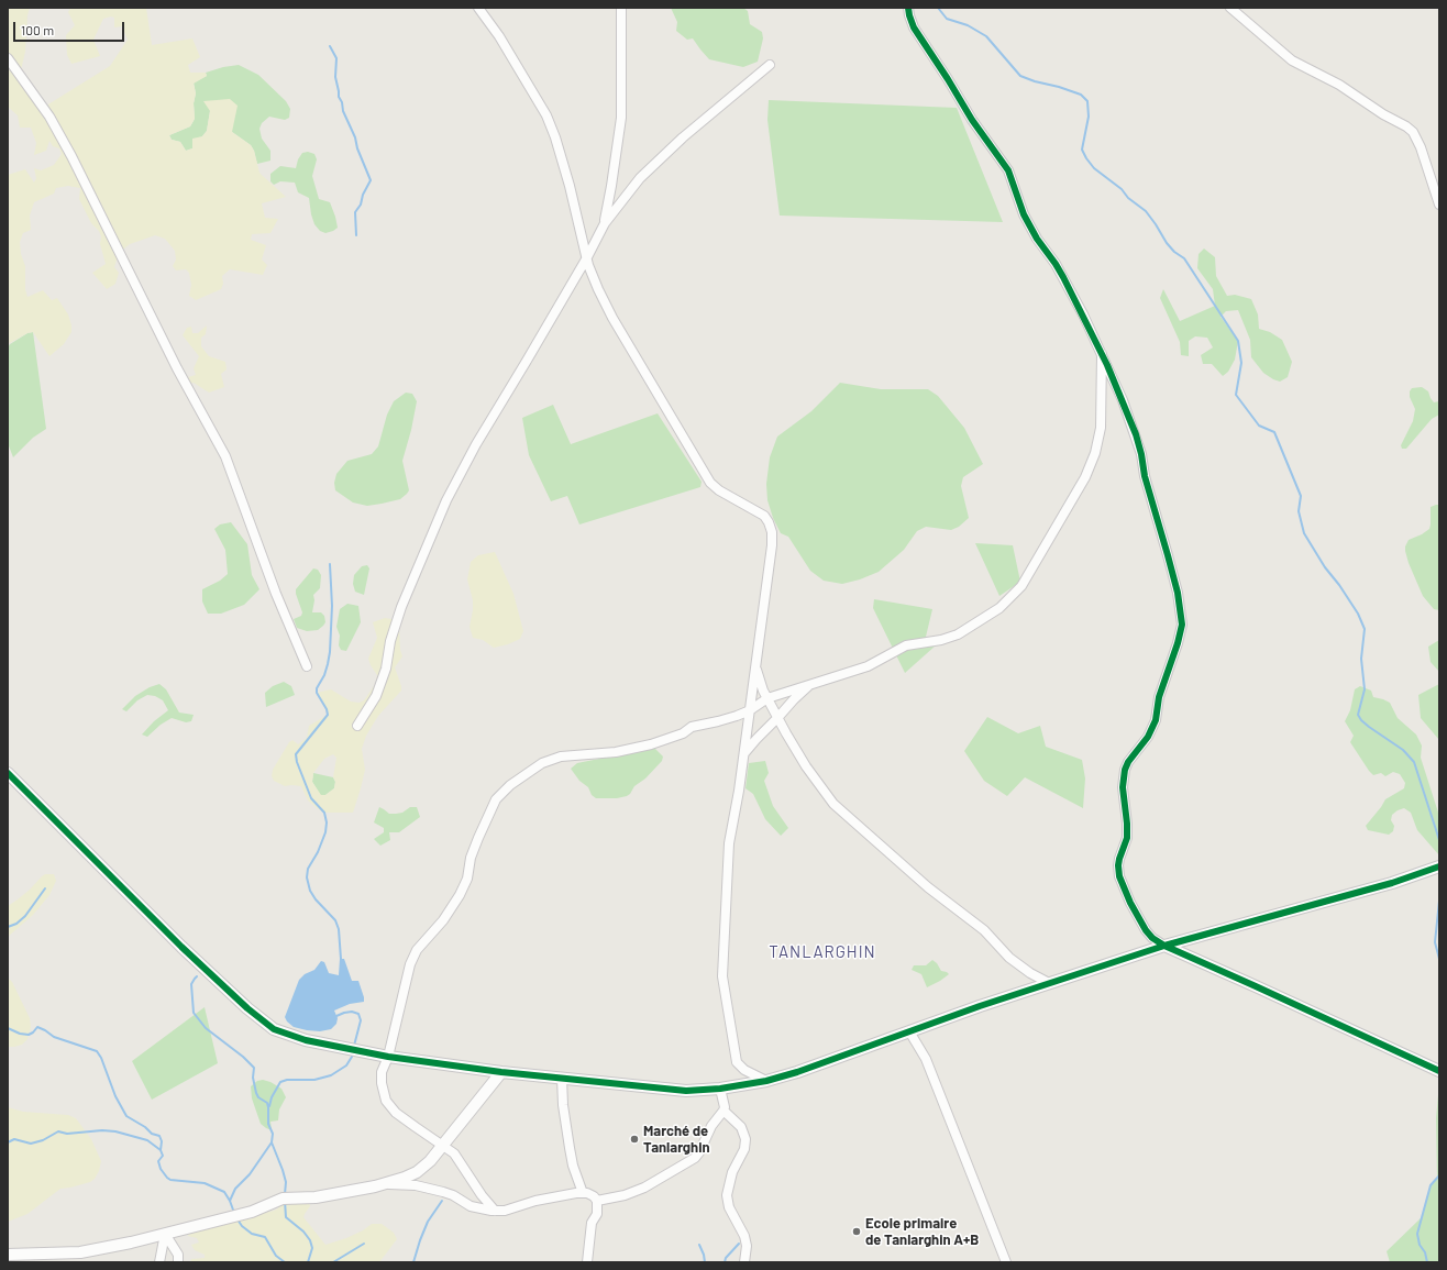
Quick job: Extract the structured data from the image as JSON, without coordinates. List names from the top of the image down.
{
  "districts": ["TANLARGHIN"],
  "places": ["Marché de Tanlarghin", "Ecole primaire de Tanlarghin A+B"],
  "scale_bar": "100 m"
}
